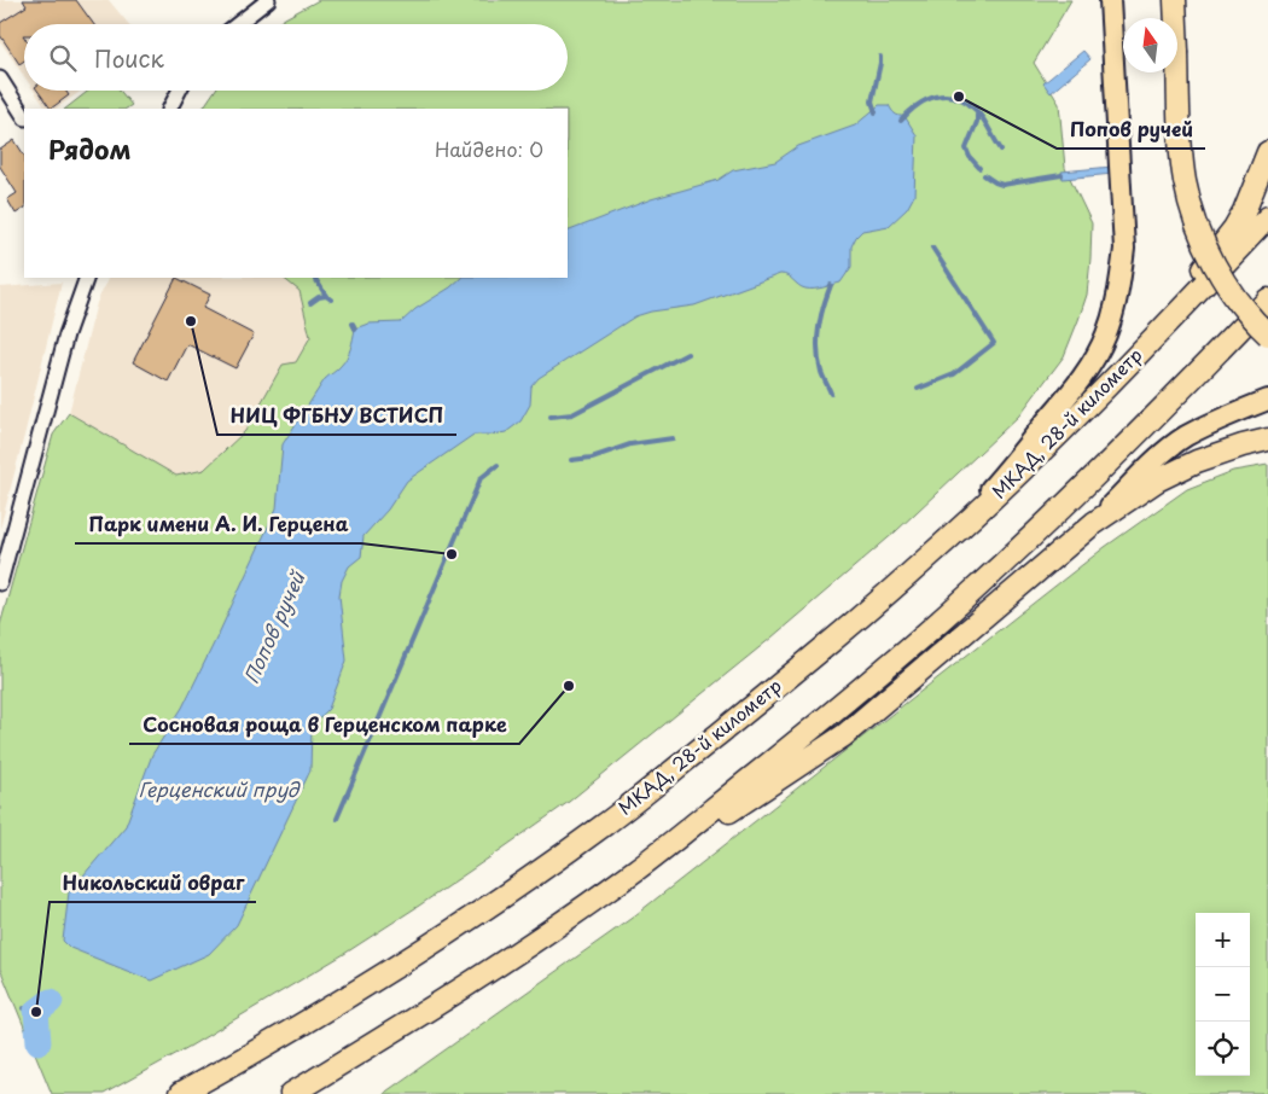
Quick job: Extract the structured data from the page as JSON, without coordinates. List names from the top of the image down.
{
  "streets": {
    "highway": ["МКАД, 28-й километр"]
  },
  "water": ["Попов ручей", "Герценский пруд"],
  "places": [
    "Попов ручей",
    "НИЦ ФГБНУ ВСТИСП",
    "Парк имени А. И. Герцена",
    "Сосновая роща в Герценском парке",
    "Никольский овраг"
  ],
  "north": "top",
  "page": {
    "search": "Поиск",
    "heading": ["Рядом", "Найдено: 0"],
    "map_buttons": ["+", "−"]
  }
}
